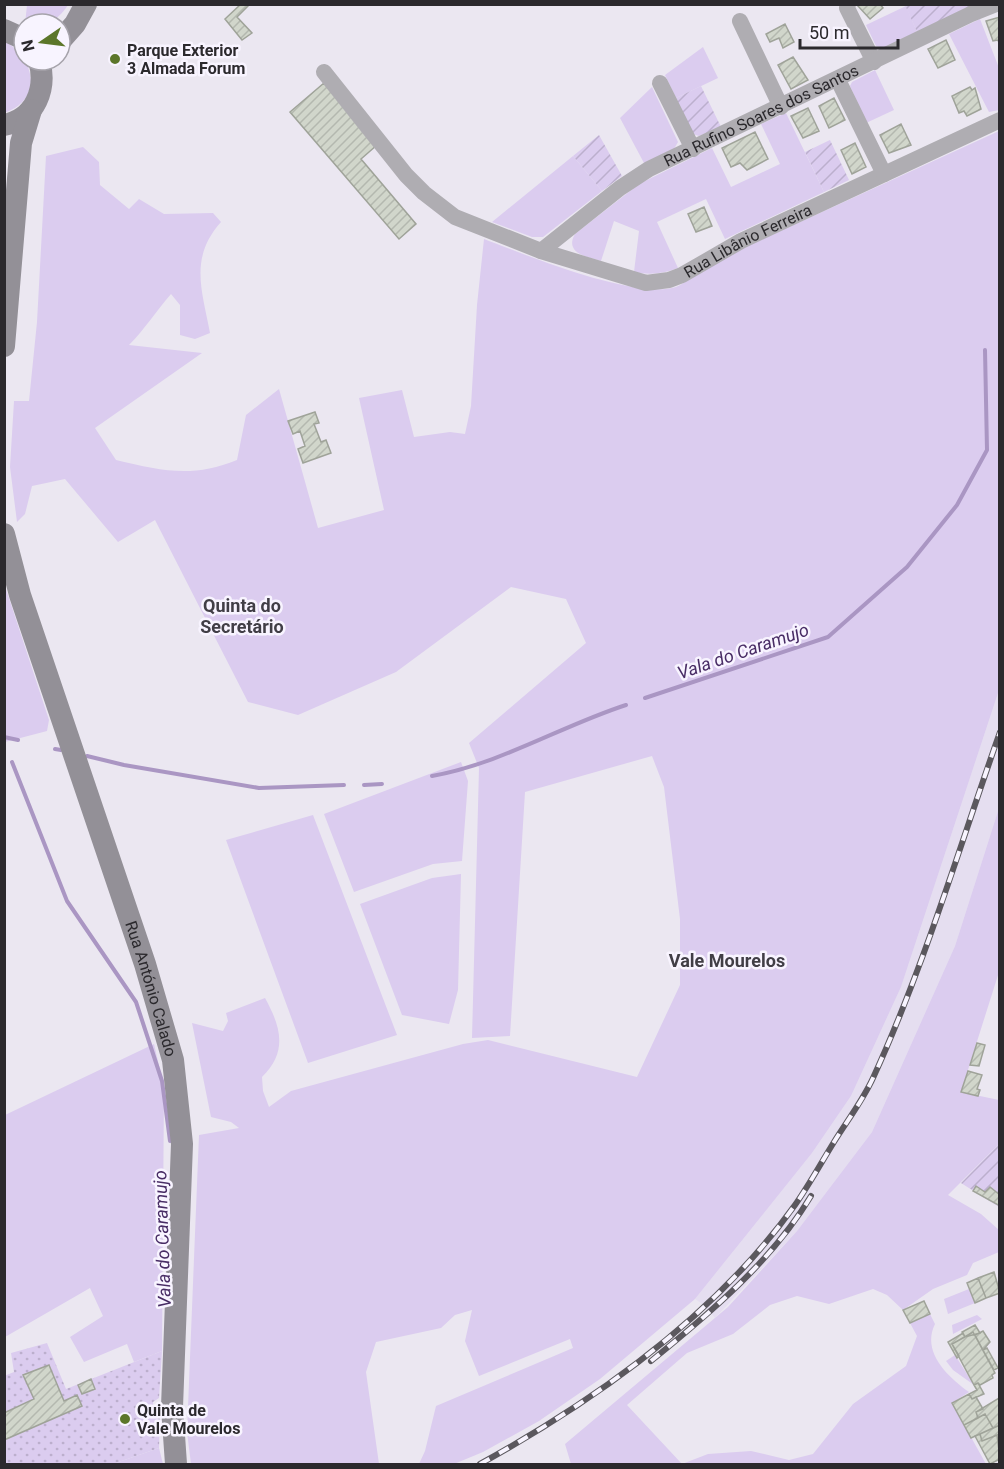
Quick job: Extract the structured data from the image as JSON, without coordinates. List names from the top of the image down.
{
  "streets": {
    "street": ["Rua Rufino Soares dos Santos", "Rua Libânio Ferreira", "Rua António Calado"]
  },
  "crossings": [
    ["Rua Rufino Soares dos Santos", "Rua Libânio Ferreira"]
  ],
  "districts": ["Quinta do Secretário", "Vale Mourelos"],
  "water": ["Vala do Caramujo"],
  "places": ["Parque Exterior 3 Almada Forum", "Quinta de Vale Mourelos"],
  "scale_bar": "50 m",
  "north": "left"
}
